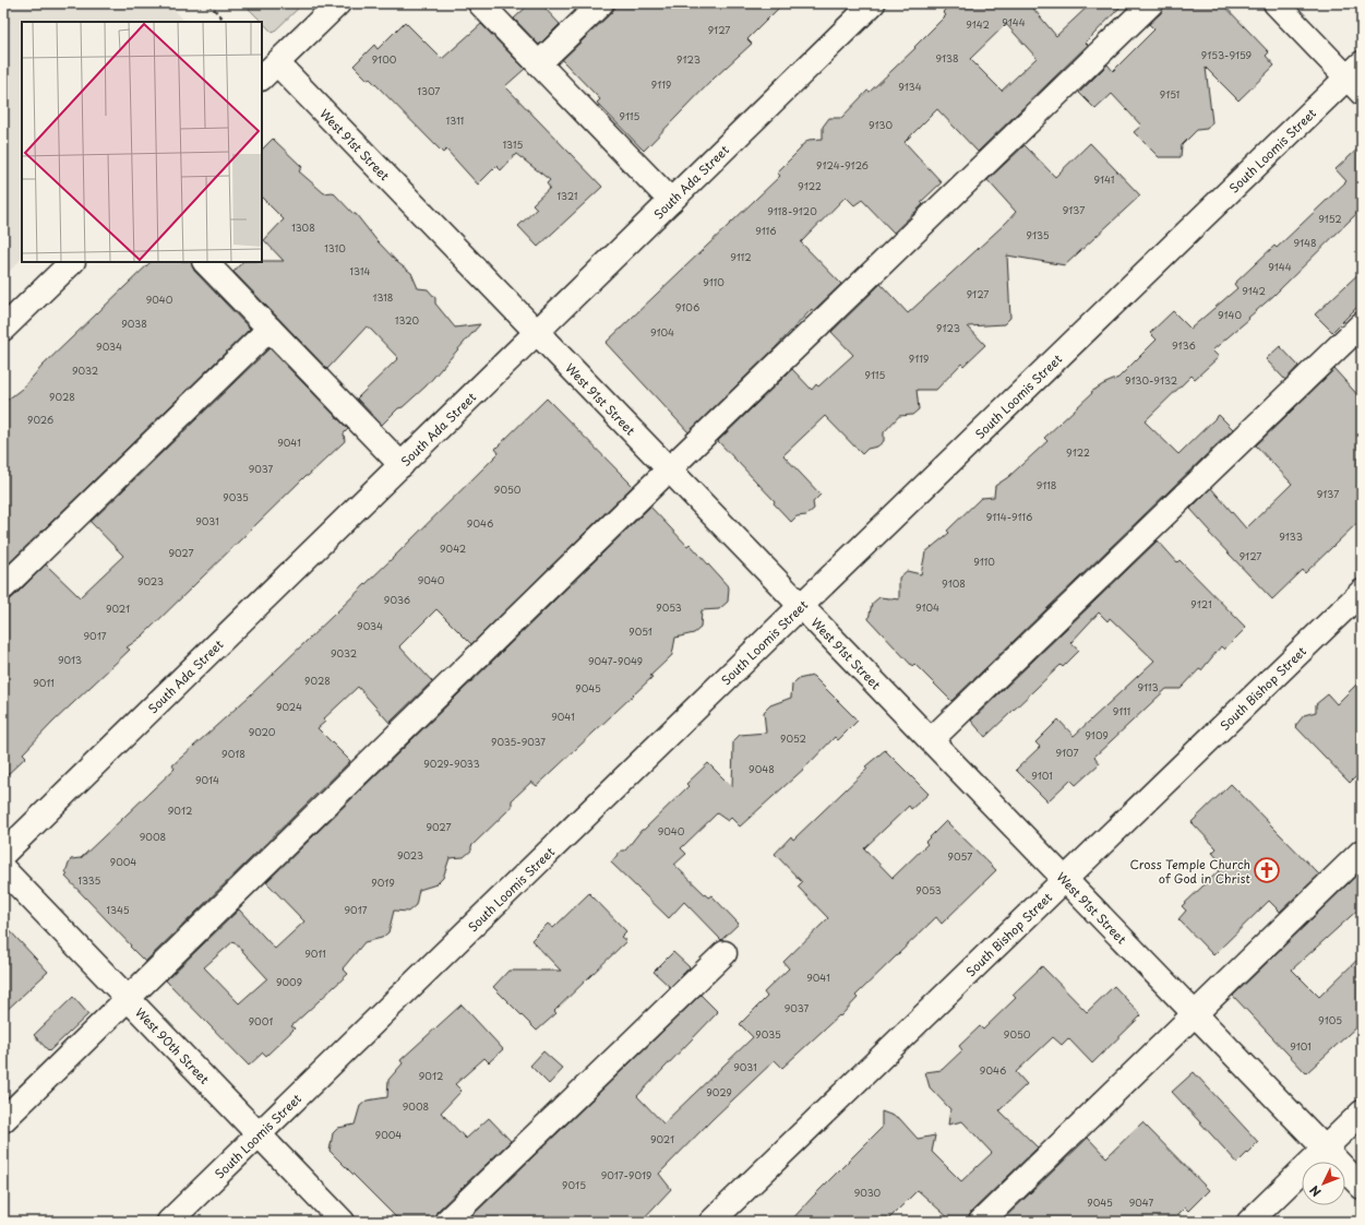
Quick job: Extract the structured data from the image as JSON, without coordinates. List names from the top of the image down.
{
  "streets": {
    "street": [
      "West 91st Street",
      "South Loomis Street",
      "South Ada Street",
      "South Bishop Street",
      "West 90th Street"
    ]
  },
  "crossings": [
    ["West 91st Street", "South Loomis Street"],
    ["West 91st Street", "South Ada Street"],
    ["West 91st Street", "South Bishop Street"],
    ["South Loomis Street", "West 90th Street"]
  ],
  "places": {
    "church": ["Cross Temple Church of God in Christ"]
  },
  "house_numbers": [
    "9144",
    "9142",
    "9127",
    "9153-9159",
    "9138",
    "9100",
    "9123",
    "9119",
    "9134",
    "1307",
    "9151",
    "9115",
    "1311",
    "9130",
    "1315",
    "9124-9126",
    "9141",
    "9122",
    "1321",
    "9137",
    "9118-9120",
    "9152",
    "1308",
    "9116",
    "9135",
    "9148",
    "1310",
    "9112",
    "9144",
    "1314",
    "9110",
    "9142",
    "9127",
    "1318",
    "9040",
    "9106",
    "9140",
    "1320",
    "9038",
    "9123",
    "9104",
    "9136",
    "9034",
    "9119",
    "9032",
    "9115",
    "9130-9132",
    "9028",
    "9026",
    "9041",
    "9122",
    "9037",
    "9118",
    "9050",
    "9137",
    "9035",
    "9114-9116",
    "9031",
    "9046",
    "9133",
    "9042",
    "9027",
    "9127",
    "9110",
    "9040",
    "9023",
    "9108",
    "9036",
    "9121",
    "9053",
    "9104",
    "9021",
    "9034",
    "9051",
    "9017",
    "9032",
    "9013",
    "9047-9049",
    "9028",
    "9011",
    "9113",
    "9045",
    "9024",
    "9111",
    "9041",
    "9020",
    "9109",
    "9052",
    "9035-9037",
    "9107",
    "9018",
    "9029-9033",
    "9048",
    "9101",
    "9014",
    "9012",
    "9027",
    "9040",
    "9008",
    "9023",
    "9057",
    "9004",
    "1335",
    "9019",
    "9053",
    "1345",
    "9017",
    "9011",
    "9041",
    "9009",
    "9037",
    "9105",
    "9001",
    "9035",
    "9050",
    "9101",
    "9031",
    "9046",
    "9012",
    "9029",
    "9008",
    "9004",
    "9021",
    "9017-9019",
    "9015",
    "9030",
    "9045",
    "9047"
  ],
  "north": "bottom left"
}
